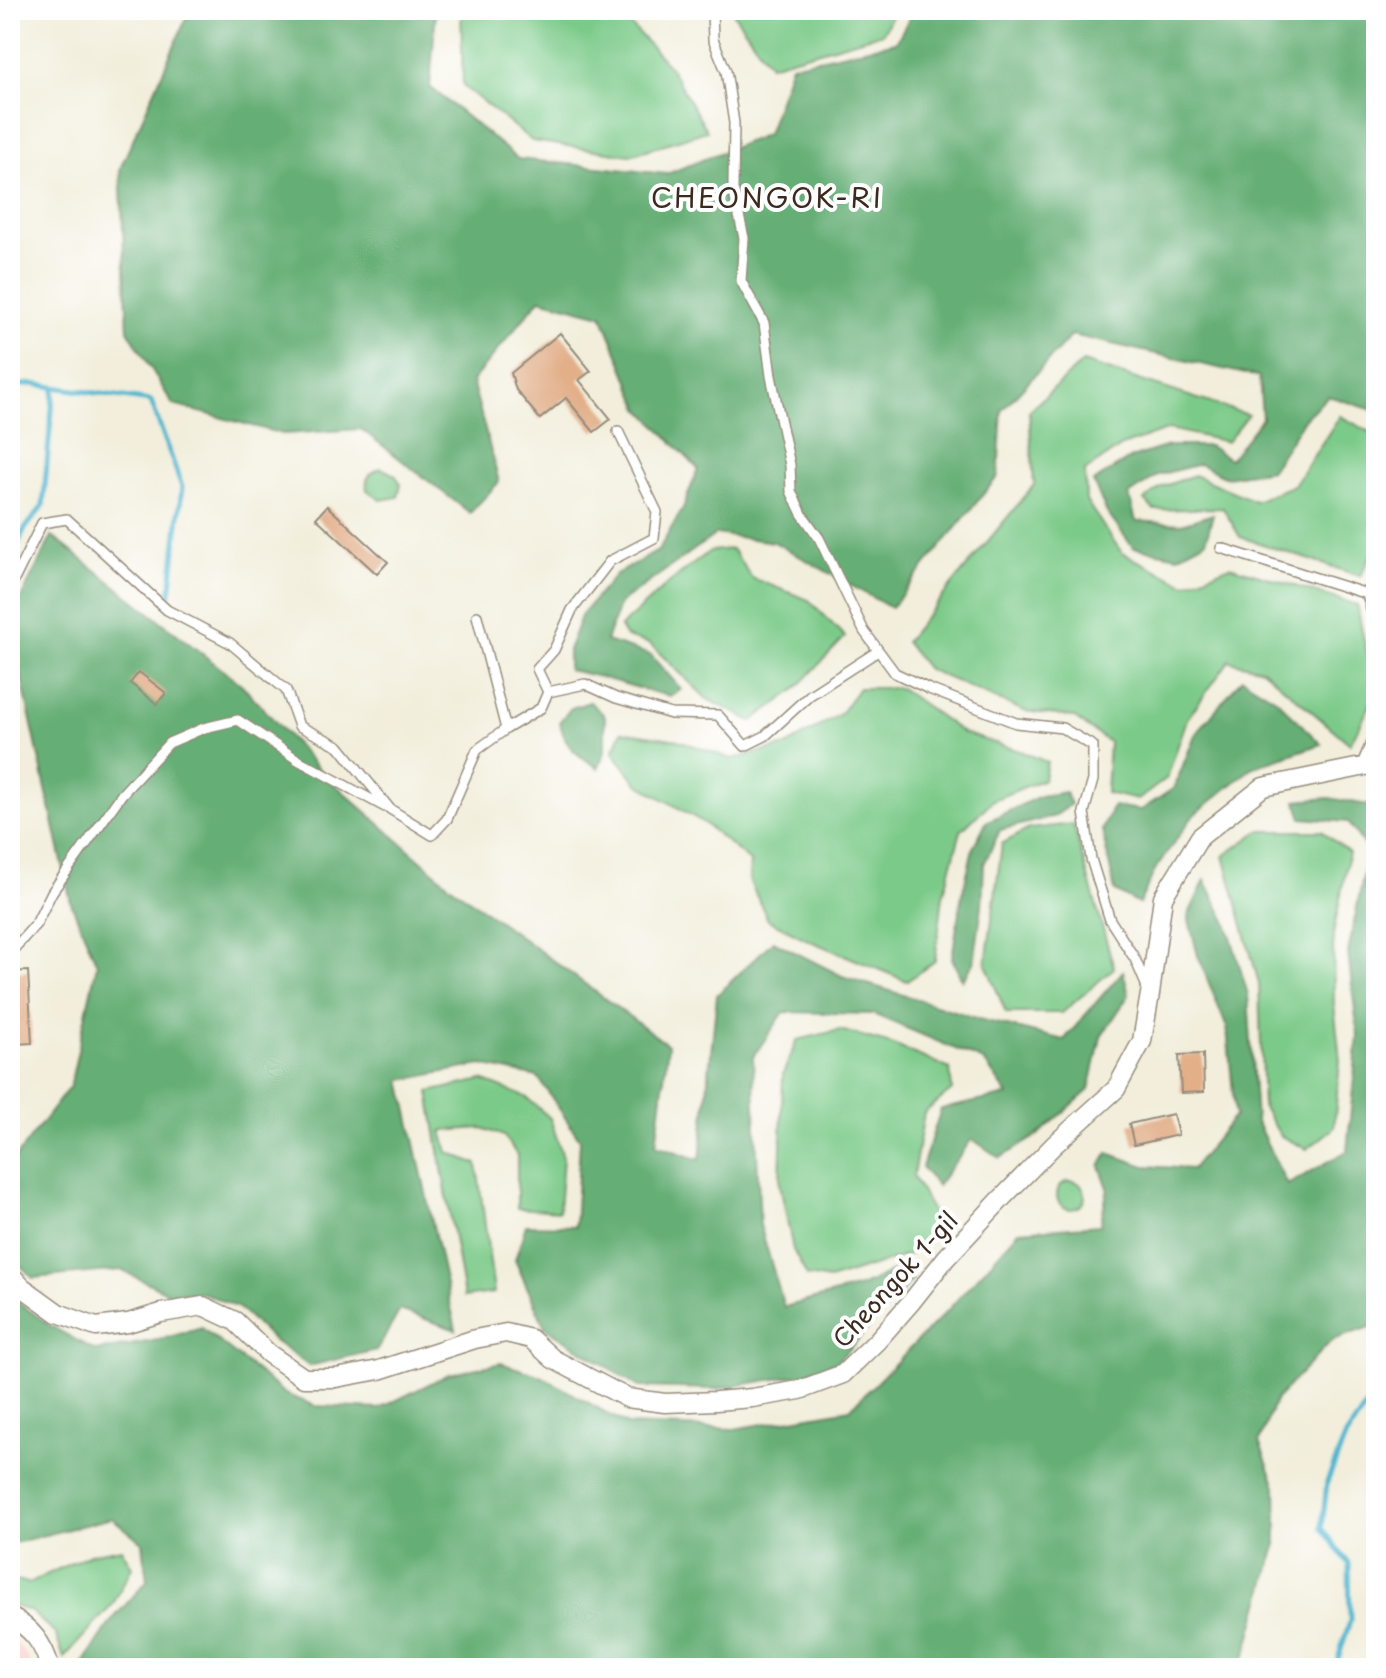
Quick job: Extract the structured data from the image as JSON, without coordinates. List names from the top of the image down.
{
  "streets": {
    "street": ["Cheongok 1-gil"]
  },
  "districts": ["CHEONGOK-RI"]
}
